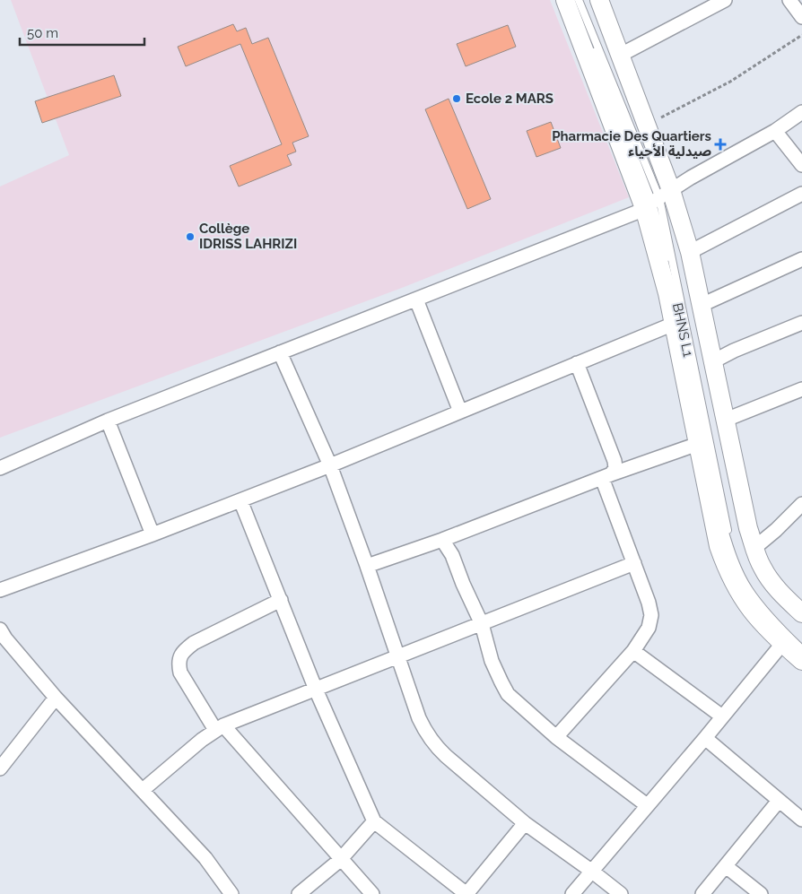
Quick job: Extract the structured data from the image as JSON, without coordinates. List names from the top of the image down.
{
  "streets": {
    "lane": ["BHNS L1"]
  },
  "places": {
    "other": ["Ecole 2 MARS", "Collège IDRISS LAHRIZI"],
    "health": ["Pharmacie Des Quartiers صيدلية الأحياء"]
  },
  "scale_bar": "50 m"
}
